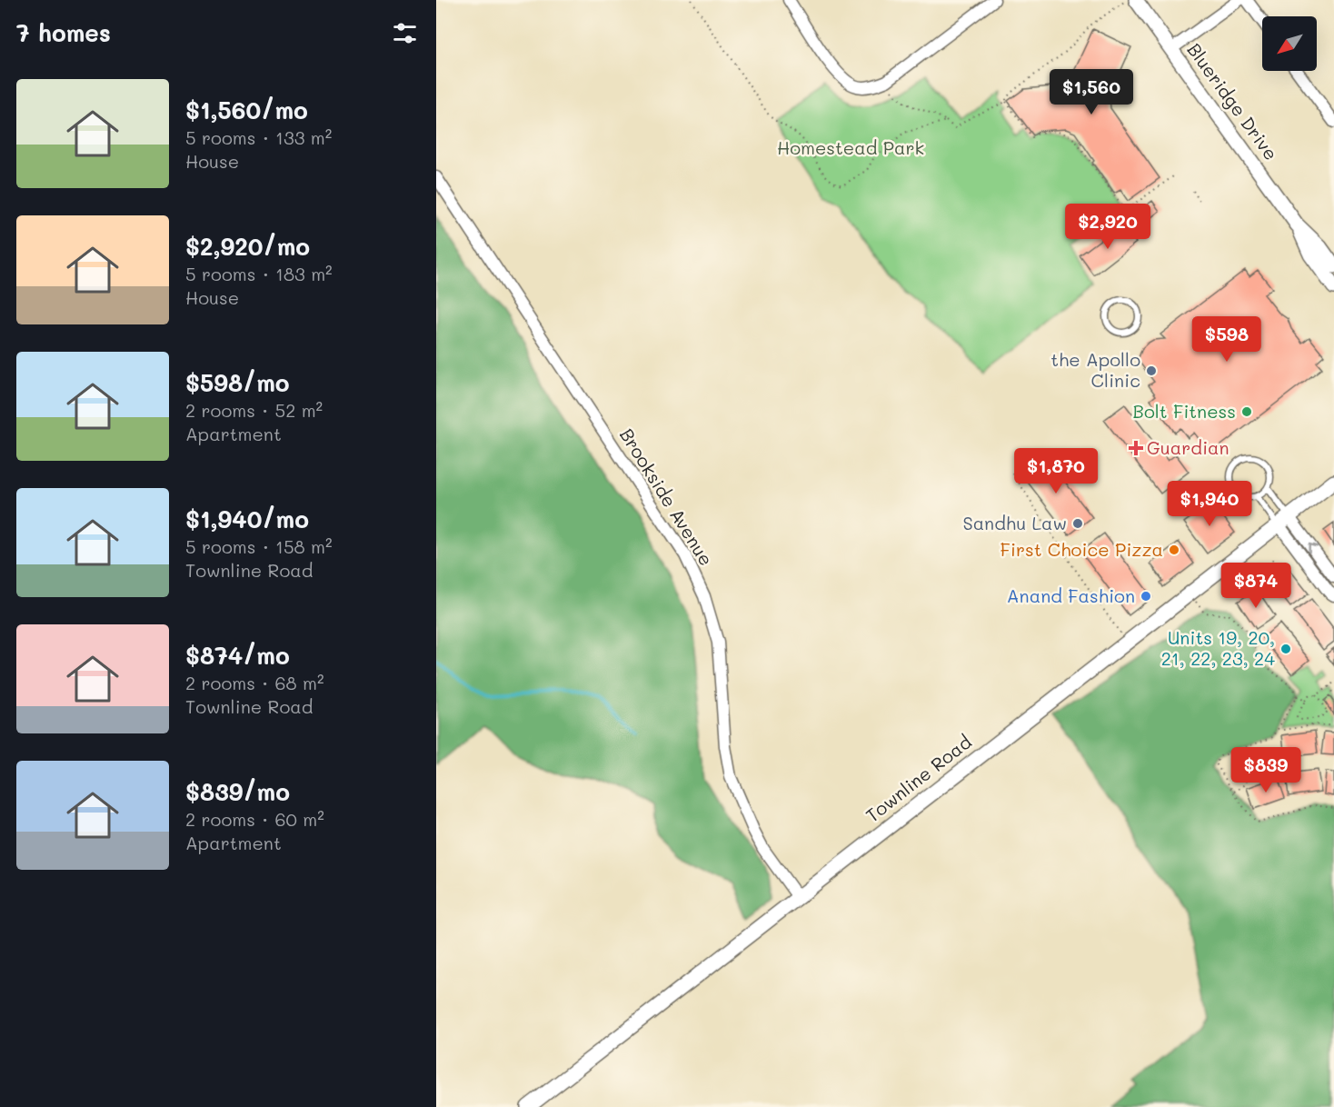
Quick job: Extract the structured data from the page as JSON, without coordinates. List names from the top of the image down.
{
  "streets": {
    "street": ["Blueridge Drive", "Brookside Avenue", "Townline Road"]
  },
  "crossings": [
    ["Brookside Avenue", "Townline Road"]
  ],
  "parks": ["Homestead Park"],
  "places": {
    "other": [
      "the Apollo Clinic",
      "Bolt Fitness",
      "Sandhu Law",
      "First Choice Pizza",
      "Anand Fashion",
      "Units 19, 20, 21, 22, 23, 24"
    ],
    "health": ["Guardian"]
  },
  "north": "bottom left",
  "page": {
    "heading": "7 homes",
    "list": [
      {
        "name": "$1,560/mo",
        "note": "5 rooms · 133 m² · House"
      },
      {
        "name": "$2,920/mo",
        "note": "5 rooms · 183 m² · House"
      },
      {
        "name": "$598/mo",
        "note": "2 rooms · 52 m² · Apartment"
      },
      {
        "name": "$1,940/mo",
        "note": "5 rooms · 158 m² · Townline Road"
      },
      {
        "name": "$874/mo",
        "note": "2 rooms · 68 m² · Townline Road"
      },
      {
        "name": "$839/mo",
        "note": "2 rooms · 60 m² · Apartment"
      }
    ],
    "price": [
      "$1,560",
      "$2,920",
      "$598",
      "$1,870",
      "$1,940",
      "$874",
      "$839"
    ]
  }
}
